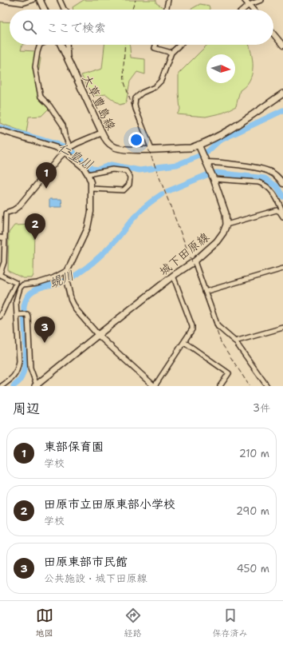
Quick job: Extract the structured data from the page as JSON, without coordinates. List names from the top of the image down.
{
  "streets": {
    "main road": ["大草豊島線", "城下田原線"]
  },
  "water": ["仁皇川", "蜆川"],
  "north": "right",
  "page": {
    "search": "ここで検索",
    "pins": ["1", "2", "3"],
    "heading": ["周辺", "3件"],
    "list": [
      {
        "mark": "1",
        "name": "東部保育園",
        "note": "学校",
        "value": "210 m"
      },
      {
        "mark": "2",
        "name": "田原市立田原東部小学校",
        "note": "学校",
        "value": "290 m"
      },
      {
        "mark": "3",
        "name": "田原東部市民館",
        "note": "公共施設 · 城下田原線",
        "value": "450 m"
      }
    ],
    "nav": ["地図", "経路", "保存済み"]
  }
}
